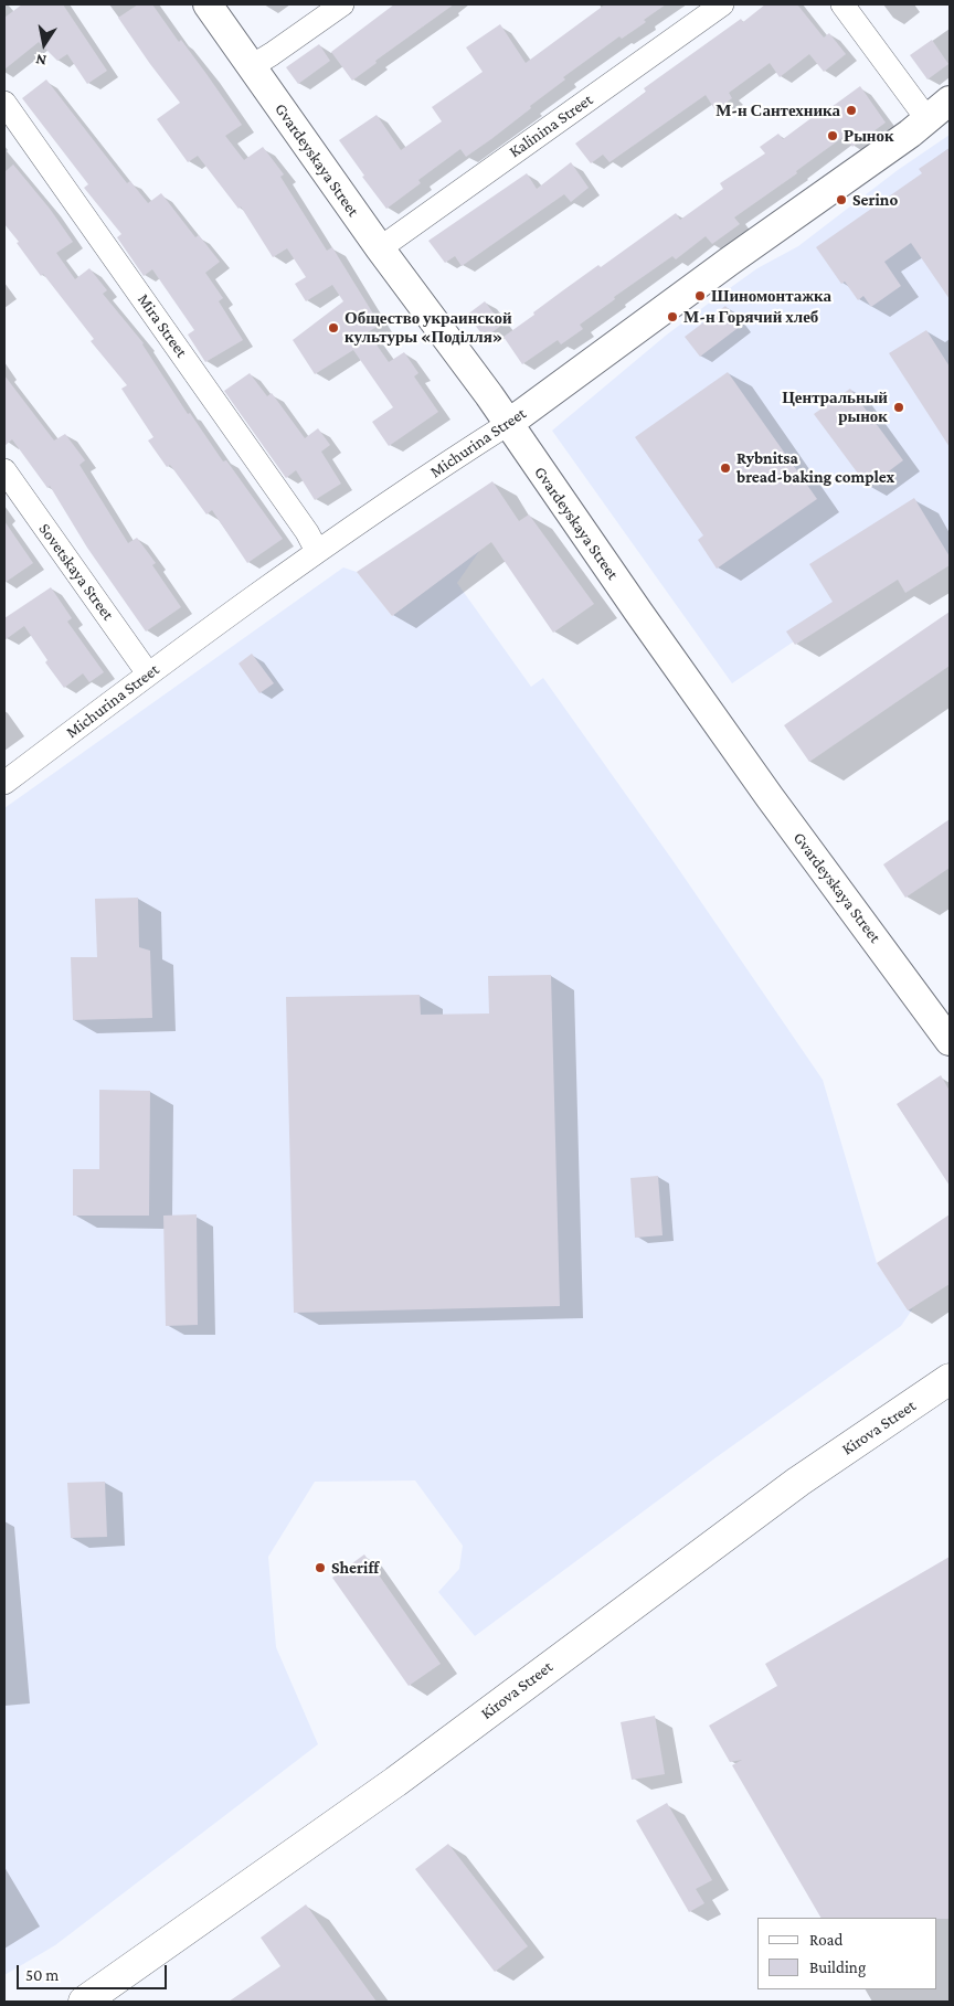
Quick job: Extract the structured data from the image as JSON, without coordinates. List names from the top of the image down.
{
  "streets": {
    "main road": ["Kirova Street"],
    "street": [
      "Kalinina Street",
      "Gvardeyskaya Street",
      "Mira Street",
      "Michurina Street",
      "Sovetskaya Street"
    ]
  },
  "crossings": [
    ["Kalinina Street", "Gvardeyskaya Street"],
    ["Gvardeyskaya Street", "Michurina Street"],
    ["Mira Street", "Michurina Street"],
    ["Michurina Street", "Sovetskaya Street"]
  ],
  "places": [
    "М-н Сантехника",
    "Рынок",
    "Serino",
    "Шиномонтажка",
    "М-н Горячий хлеб",
    "Общество украинской культуры «Поділля»",
    "Центральный рынок",
    "Rybnitsa bread-baking complex",
    "Sheriff"
  ],
  "legend": ["Road", "Building"],
  "scale_bar": "50 m",
  "north": "bottom"
}
